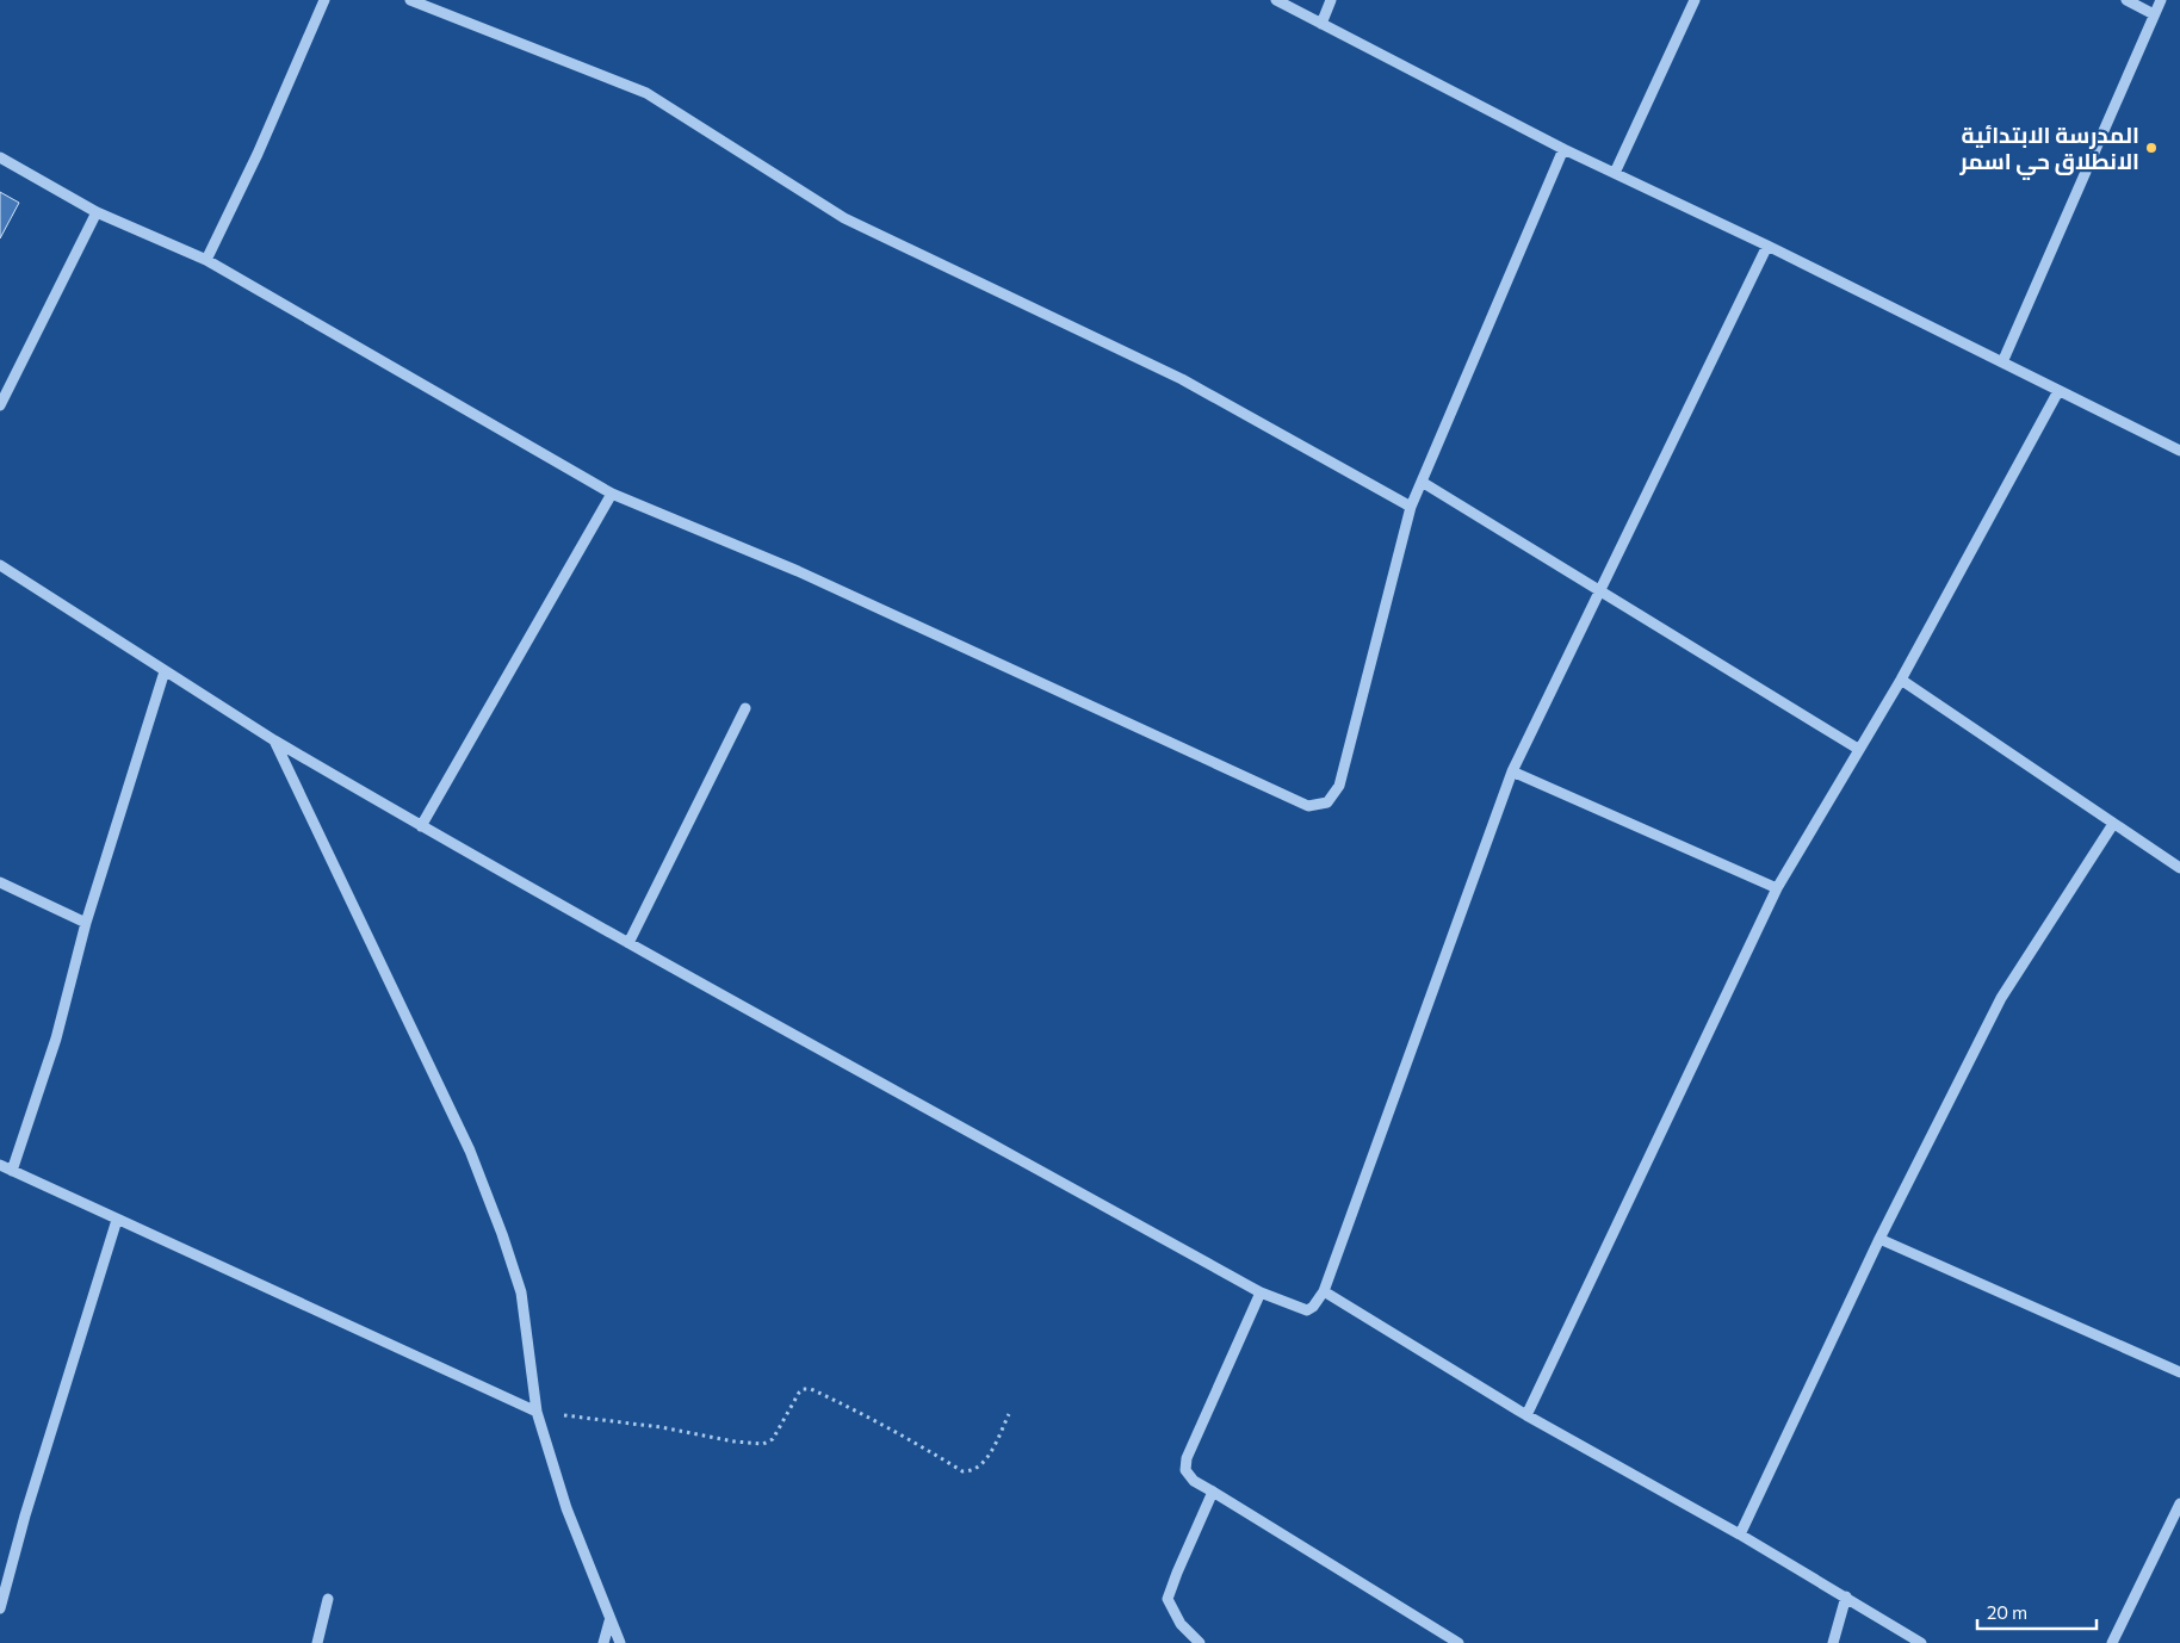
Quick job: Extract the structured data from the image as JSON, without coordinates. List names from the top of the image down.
{
  "places": ["المدرسة الابتدائية الانطلاق حي اسمر"],
  "scale_bar": "20 m"
}
